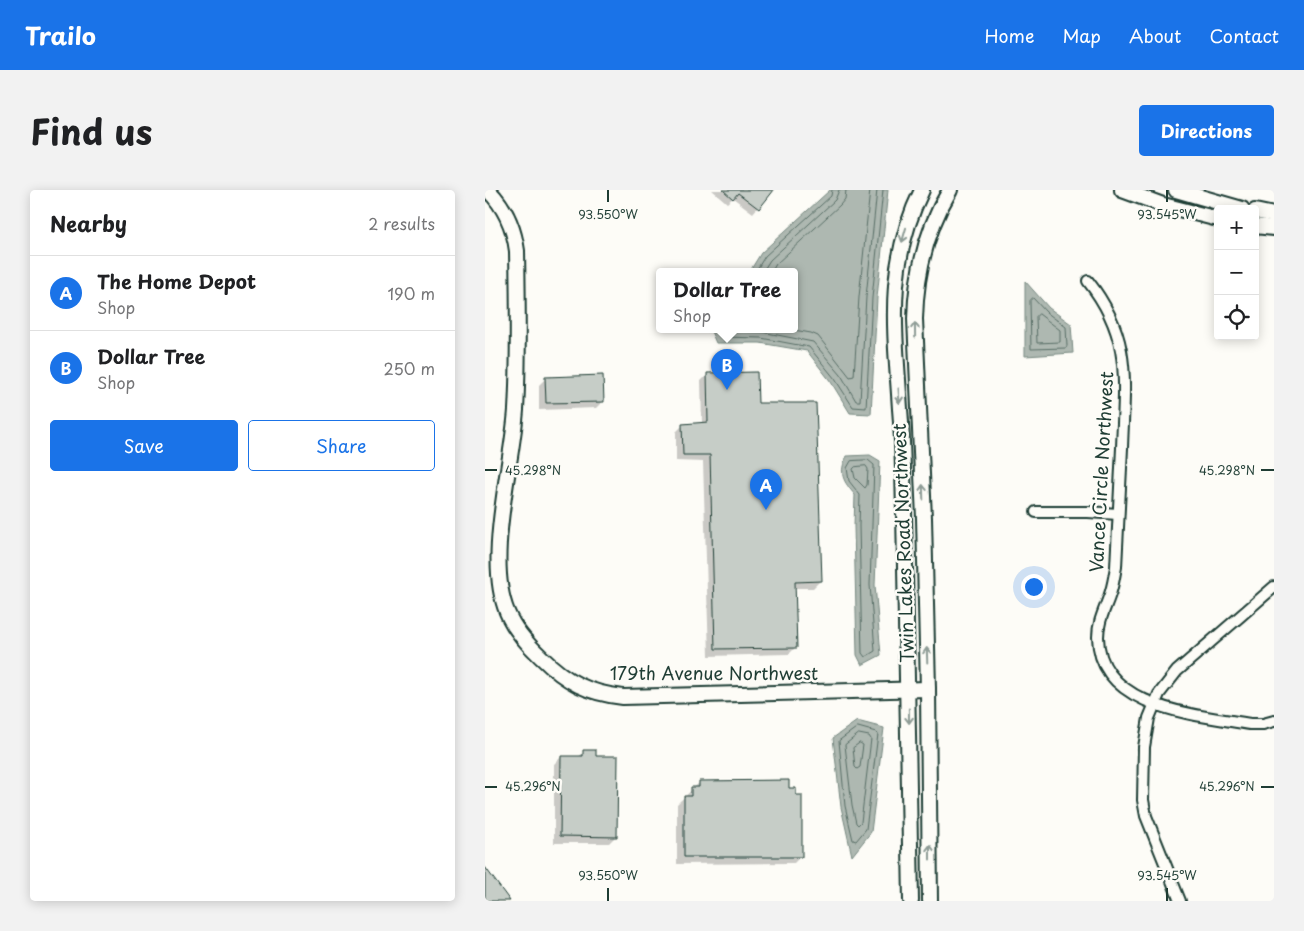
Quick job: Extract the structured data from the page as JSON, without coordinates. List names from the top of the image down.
{
  "streets": {
    "street": ["Vance Circle Northwest", "Twin Lakes Road Northwest", "179th Avenue Northwest"]
  },
  "crossings": [
    ["Twin Lakes Road Northwest", "179th Avenue Northwest"]
  ],
  "page": {
    "header": "Trailo",
    "nav": [
      "Home",
      "Map",
      "About",
      "Contact"
    ],
    "title": "Find us",
    "buttons": [
      "Directions",
      ["Save", "Share"]
    ],
    "heading": ["Nearby", "2 results"],
    "map_buttons": ["+", "−"],
    "list": [
      {
        "mark": "A",
        "name": "The Home Depot",
        "note": "Shop",
        "value": "190 m"
      },
      {
        "mark": "B",
        "name": "Dollar Tree",
        "note": "Shop",
        "value": "250 m"
      }
    ],
    "popup": ["Dollar Tree", "Shop"],
    "pins": ["B", "A"]
  },
  "coordinates": [
    "93.550°W",
    "93.545°W",
    "45.298°N",
    "45.296°N"
  ]
}
